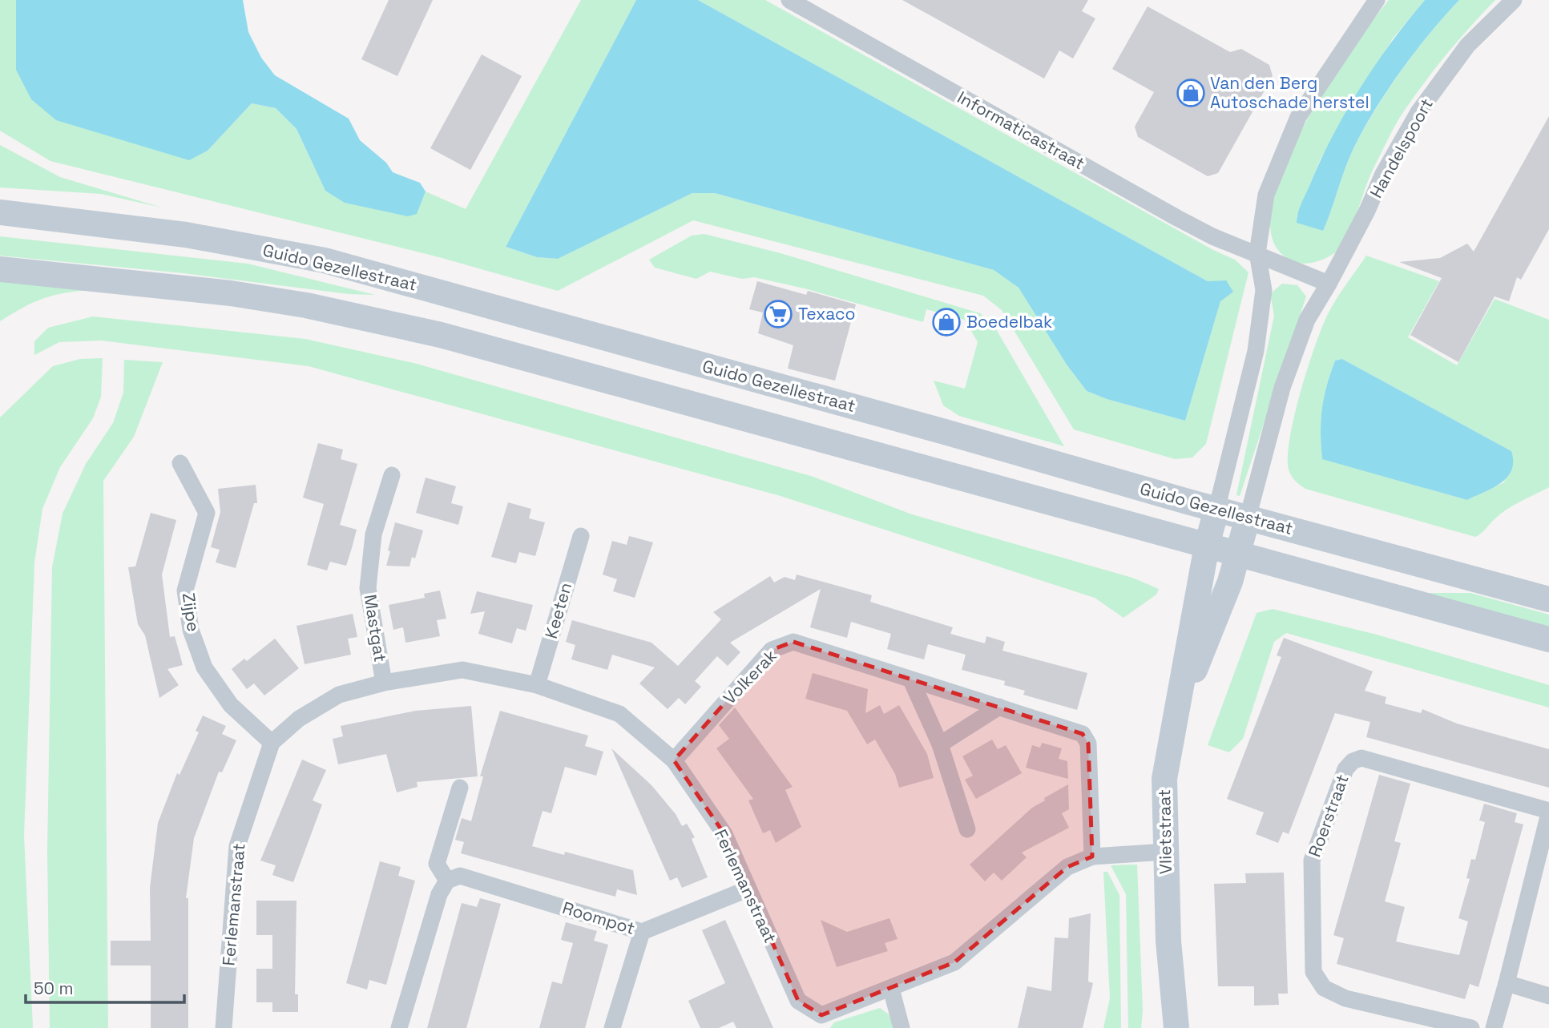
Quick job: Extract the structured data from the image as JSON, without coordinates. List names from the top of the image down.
{
  "streets": {
    "main road": ["Guido Gezellestraat", "Vlietstraat"],
    "street": [
      "Informaticastraat",
      "Handelspoort",
      "Keeten",
      "Zijpe",
      "Mastgat",
      "Volkerak",
      "Roerstraat",
      "Ferlemanstraat",
      "Roompot"
    ]
  },
  "crossings": [
    ["Handelspoort", "Guido Gezellestraat"],
    ["Handelspoort", "Vlietstraat"],
    ["Guido Gezellestraat", "Vlietstraat"],
    ["Keeten", "Ferlemanstraat"],
    ["Zijpe", "Ferlemanstraat"],
    ["Mastgat", "Ferlemanstraat"],
    ["Volkerak", "Ferlemanstraat"],
    ["Vlietstraat", "Ferlemanstraat"],
    ["Ferlemanstraat", "Roompot"]
  ],
  "places": {
    "shop": ["Van den Berg Autoschade herstel", "Boedelbak"],
    "supermarket": ["Texaco"]
  },
  "scale_bar": "50 m"
}
